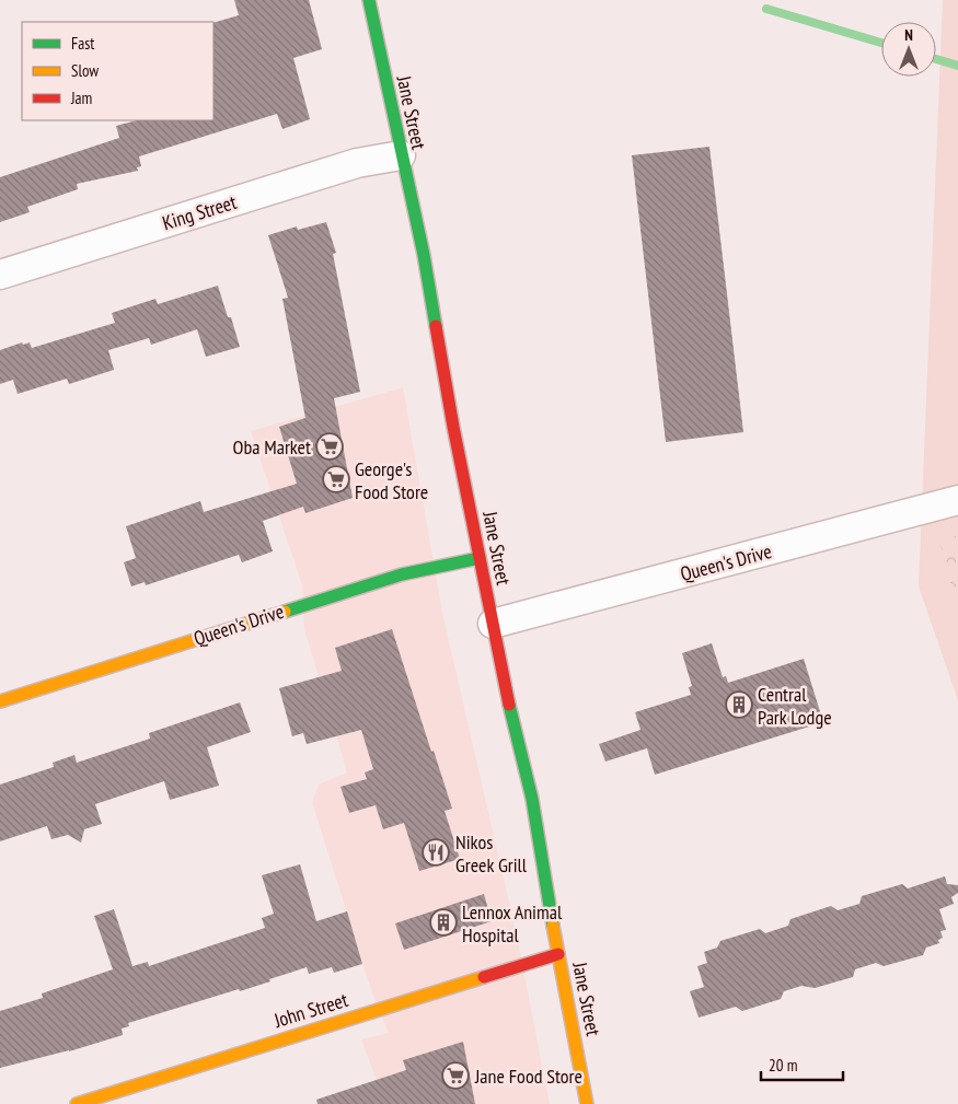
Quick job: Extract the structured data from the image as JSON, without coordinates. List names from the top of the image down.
{
  "streets": {
    "main road": ["Jane Street", "Queen's Drive", "John Street"],
    "street": ["King Street"]
  },
  "crossings": [
    ["Jane Street", "King Street"],
    ["Jane Street", "Queen's Drive"],
    ["Jane Street", "John Street"]
  ],
  "places": {
    "supermarket": ["Oba Market", "George's Food Store", "Jane Food Store"],
    "building": ["Central Park Lodge", "Lennox Animal Hospital"],
    "restaurant": ["Nikos Greek Grill"]
  },
  "legend": ["Fast", "Slow", "Jam"],
  "scale_bar": "20 m",
  "north": "top"
}
